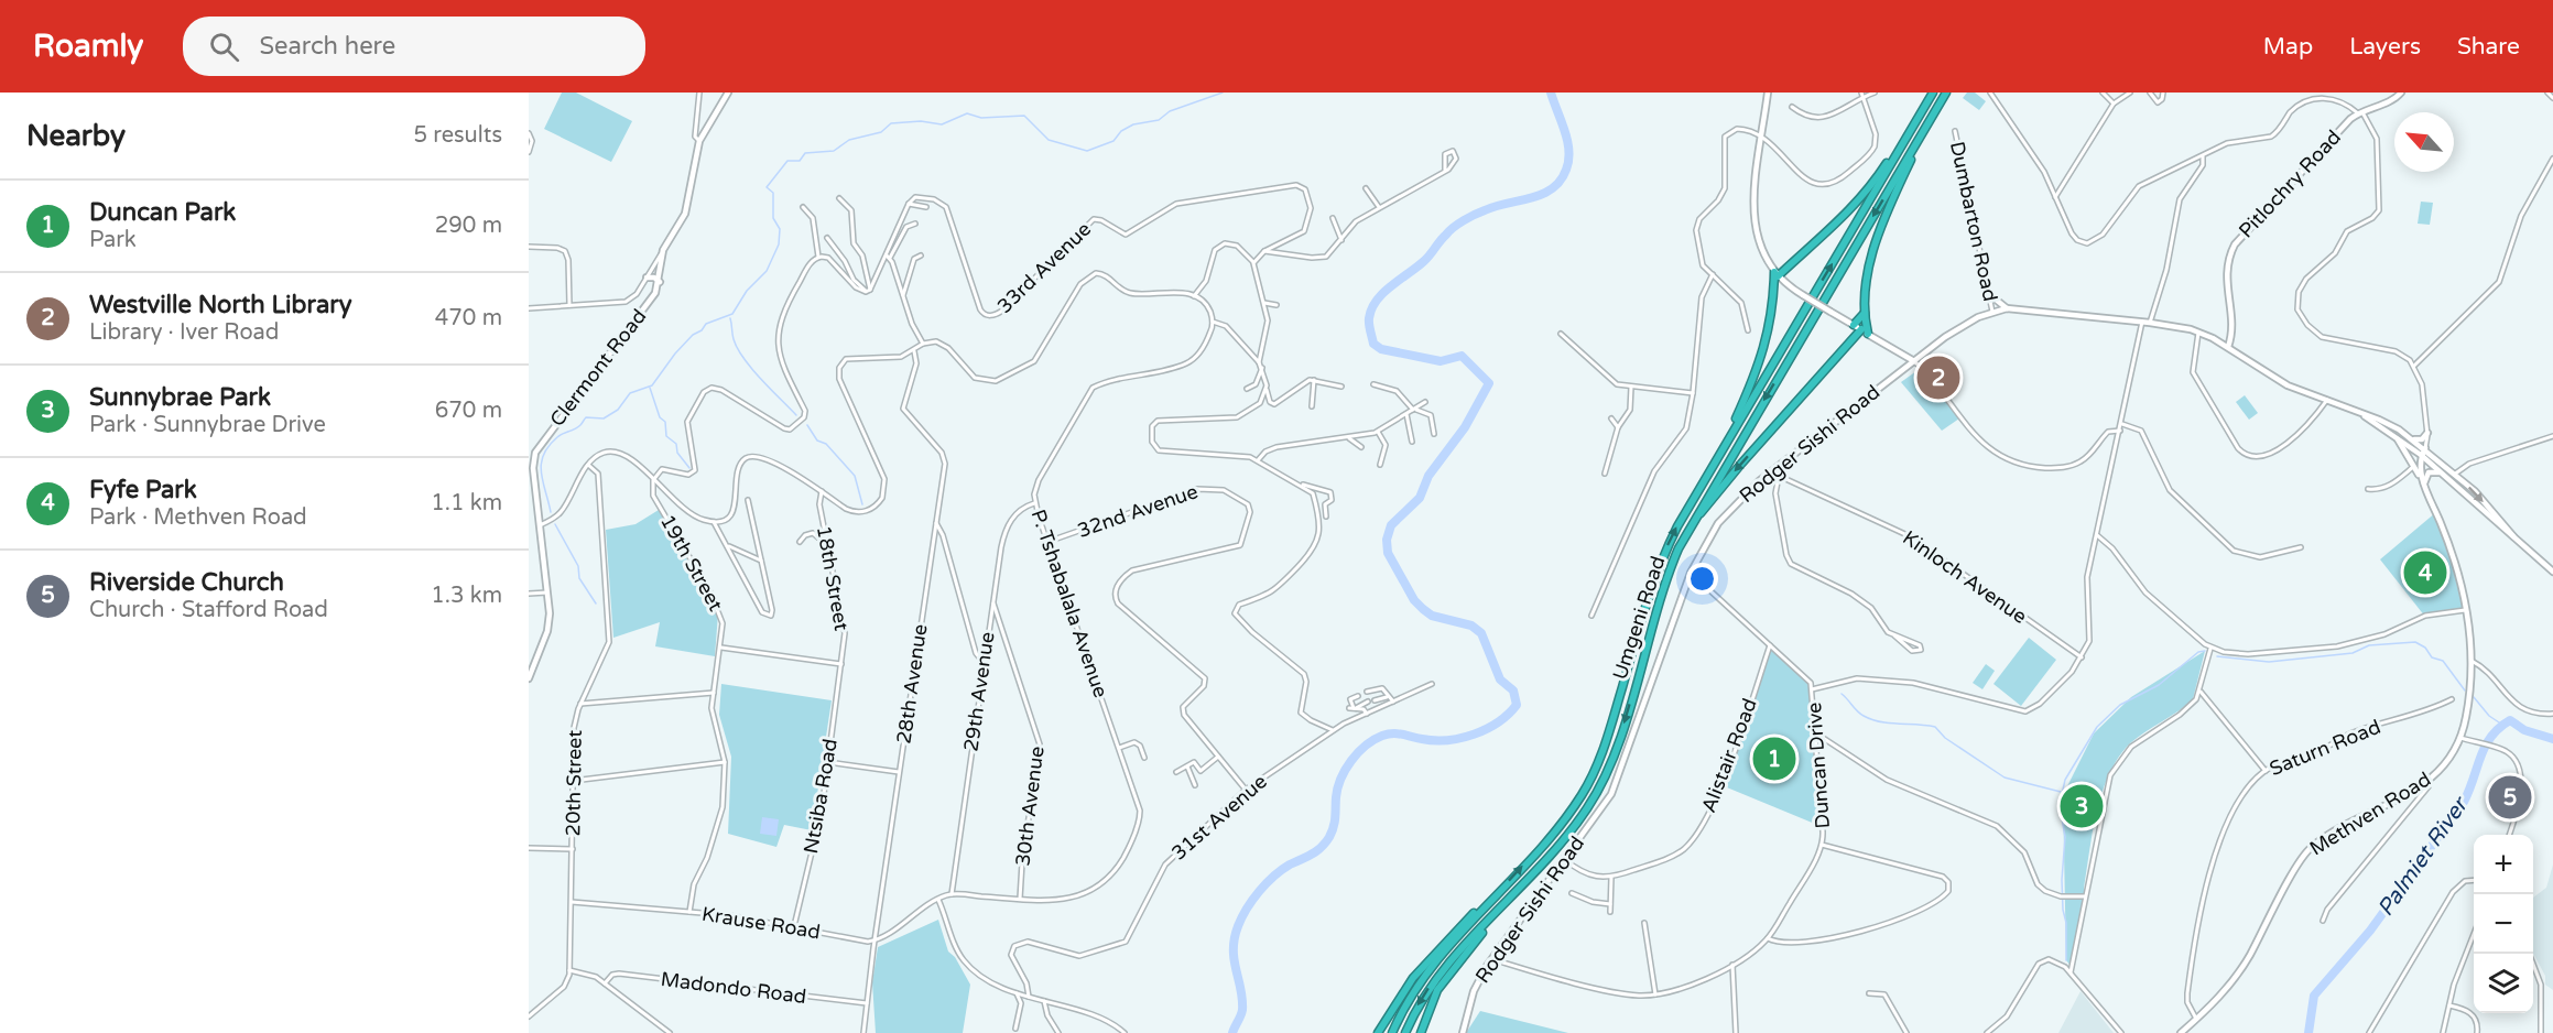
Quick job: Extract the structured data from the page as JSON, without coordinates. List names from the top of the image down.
{
  "streets": {
    "highway": ["Umgeni Road"],
    "street": [
      "Pitlochry Road",
      "Dumbarton Road",
      "33rd Avenue",
      "Clermont Road",
      "Rodger Sishi Road",
      "32nd Avenue",
      "19th Street",
      "Kinloch Avenue",
      "18th Street",
      "P. Tshabalala Avenue",
      "28th Avenue",
      "29th Avenue",
      "Saturn Road",
      "Alistair Road",
      "Duncan Drive",
      "20th Street",
      "Ntsiba Road",
      "30th Avenue",
      "Methven Road",
      "31st Avenue",
      "Krause Road",
      "Madondo Road"
    ]
  },
  "crossings": [
    ["Pitlochry Road", "Rodger Sishi Road"],
    ["Dumbarton Road", "Rodger Sishi Road"],
    ["Rodger Sishi Road", "Kinloch Avenue"],
    ["Rodger Sishi Road", "Alistair Road"],
    ["Rodger Sishi Road", "Duncan Drive"],
    ["Rodger Sishi Road", "Methven Road"],
    ["32nd Avenue", "P. Tshabalala Avenue"],
    ["32nd Avenue", "31st Avenue"],
    ["19th Street", "Krause Road"],
    ["18th Street", "Ntsiba Road"],
    ["P. Tshabalala Avenue", "29th Avenue"],
    ["P. Tshabalala Avenue", "30th Avenue"],
    ["28th Avenue", "Krause Road"],
    ["28th Avenue", "Madondo Road"],
    ["29th Avenue", "30th Avenue"],
    ["Saturn Road", "Methven Road"],
    ["Alistair Road", "Duncan Drive"],
    ["20th Street", "Krause Road"],
    ["Ntsiba Road", "Krause Road"]
  ],
  "water": ["Palmiet River"],
  "north": "top left",
  "page": {
    "header": "Roamly",
    "search": "Search here",
    "nav": ["Map", "Layers", "Share"],
    "heading": ["Nearby", "5 results"],
    "list": [
      {
        "mark": "1",
        "name": "Duncan Park",
        "note": "Park",
        "value": "290 m"
      },
      {
        "mark": "2",
        "name": "Westville North Library",
        "note": "Library · Iver Road",
        "value": "470 m"
      },
      {
        "mark": "3",
        "name": "Sunnybrae Park",
        "note": "Park · Sunnybrae Drive",
        "value": "670 m"
      },
      {
        "mark": "4",
        "name": "Fyfe Park",
        "note": "Park · Methven Road",
        "value": "1.1 km"
      },
      {
        "mark": "5",
        "name": "Riverside Church",
        "note": "Church · Stafford Road",
        "value": "1.3 km"
      }
    ],
    "pins": [
      "2",
      "4",
      "1",
      "5",
      "3"
    ],
    "map_buttons": ["+", "−"]
  }
}
